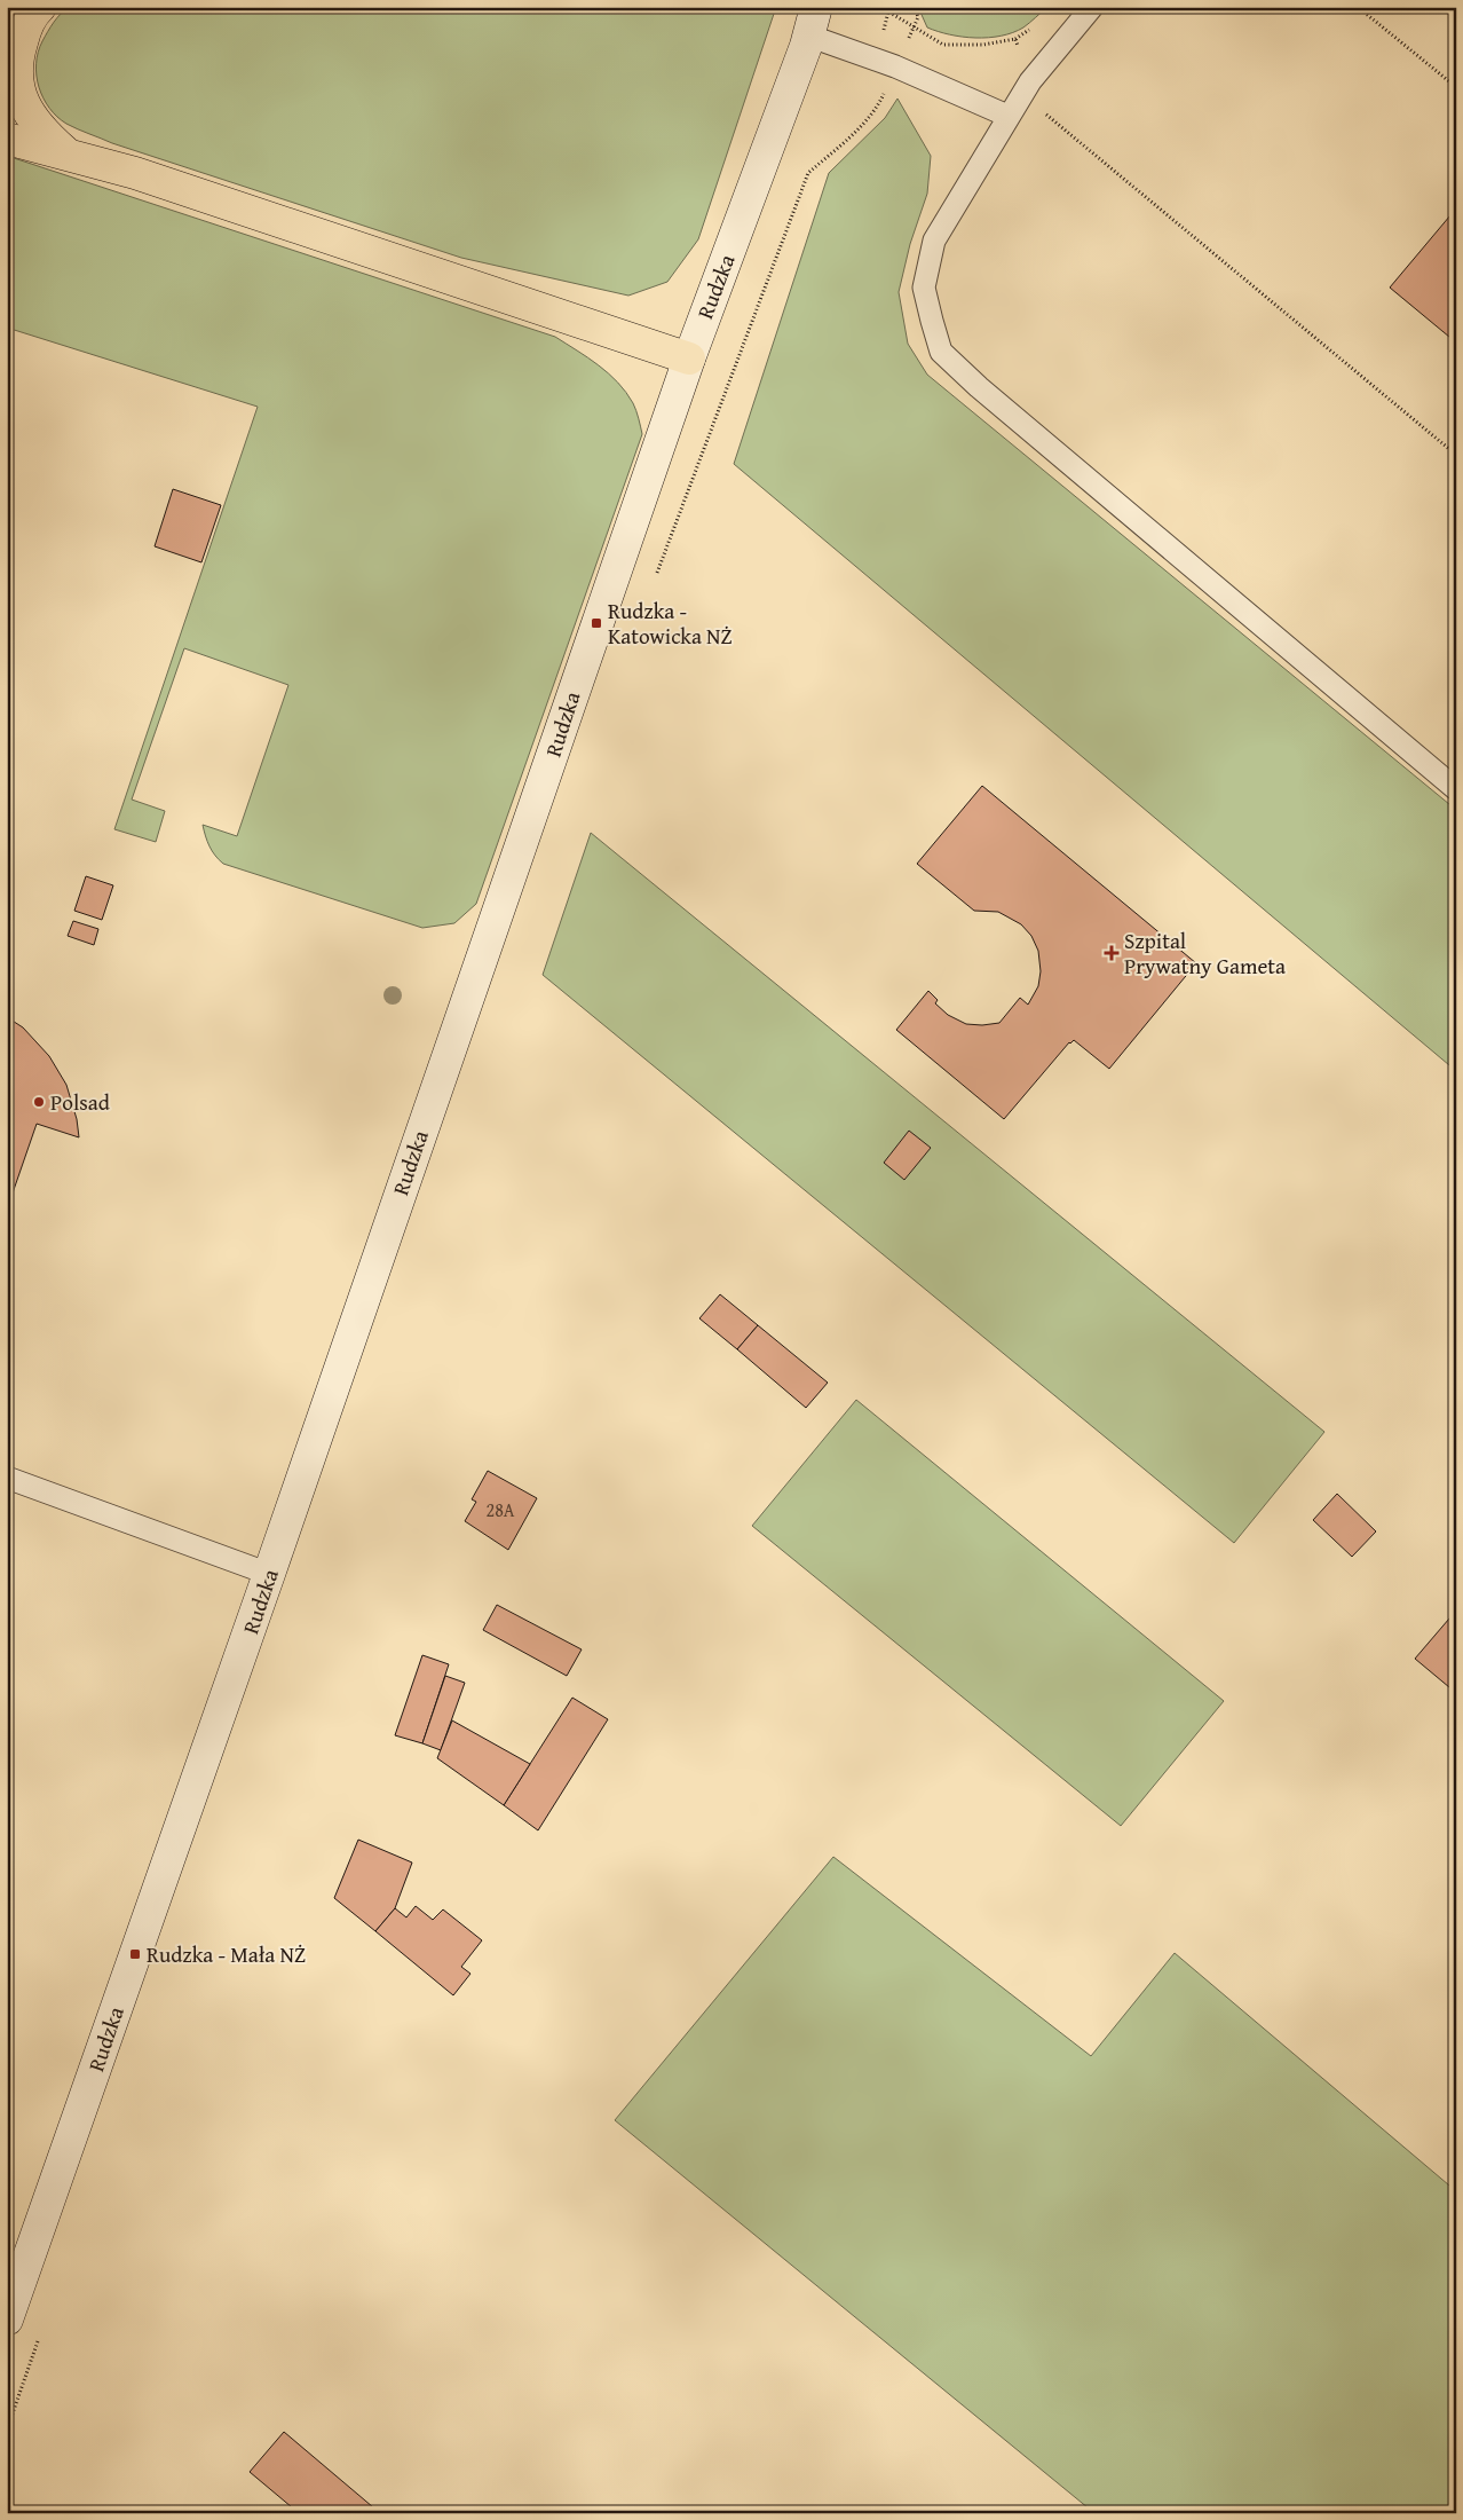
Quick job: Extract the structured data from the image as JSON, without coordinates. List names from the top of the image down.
{
  "streets": {
    "street": ["Rudzka"]
  },
  "places": {
    "transit": ["Rudzka - Katowicka NŻ", "Rudzka - Mała NŻ"],
    "health": ["Szpital Prywatny Gameta"],
    "other": ["Polsad"]
  },
  "house_numbers": ["28A"]
}
